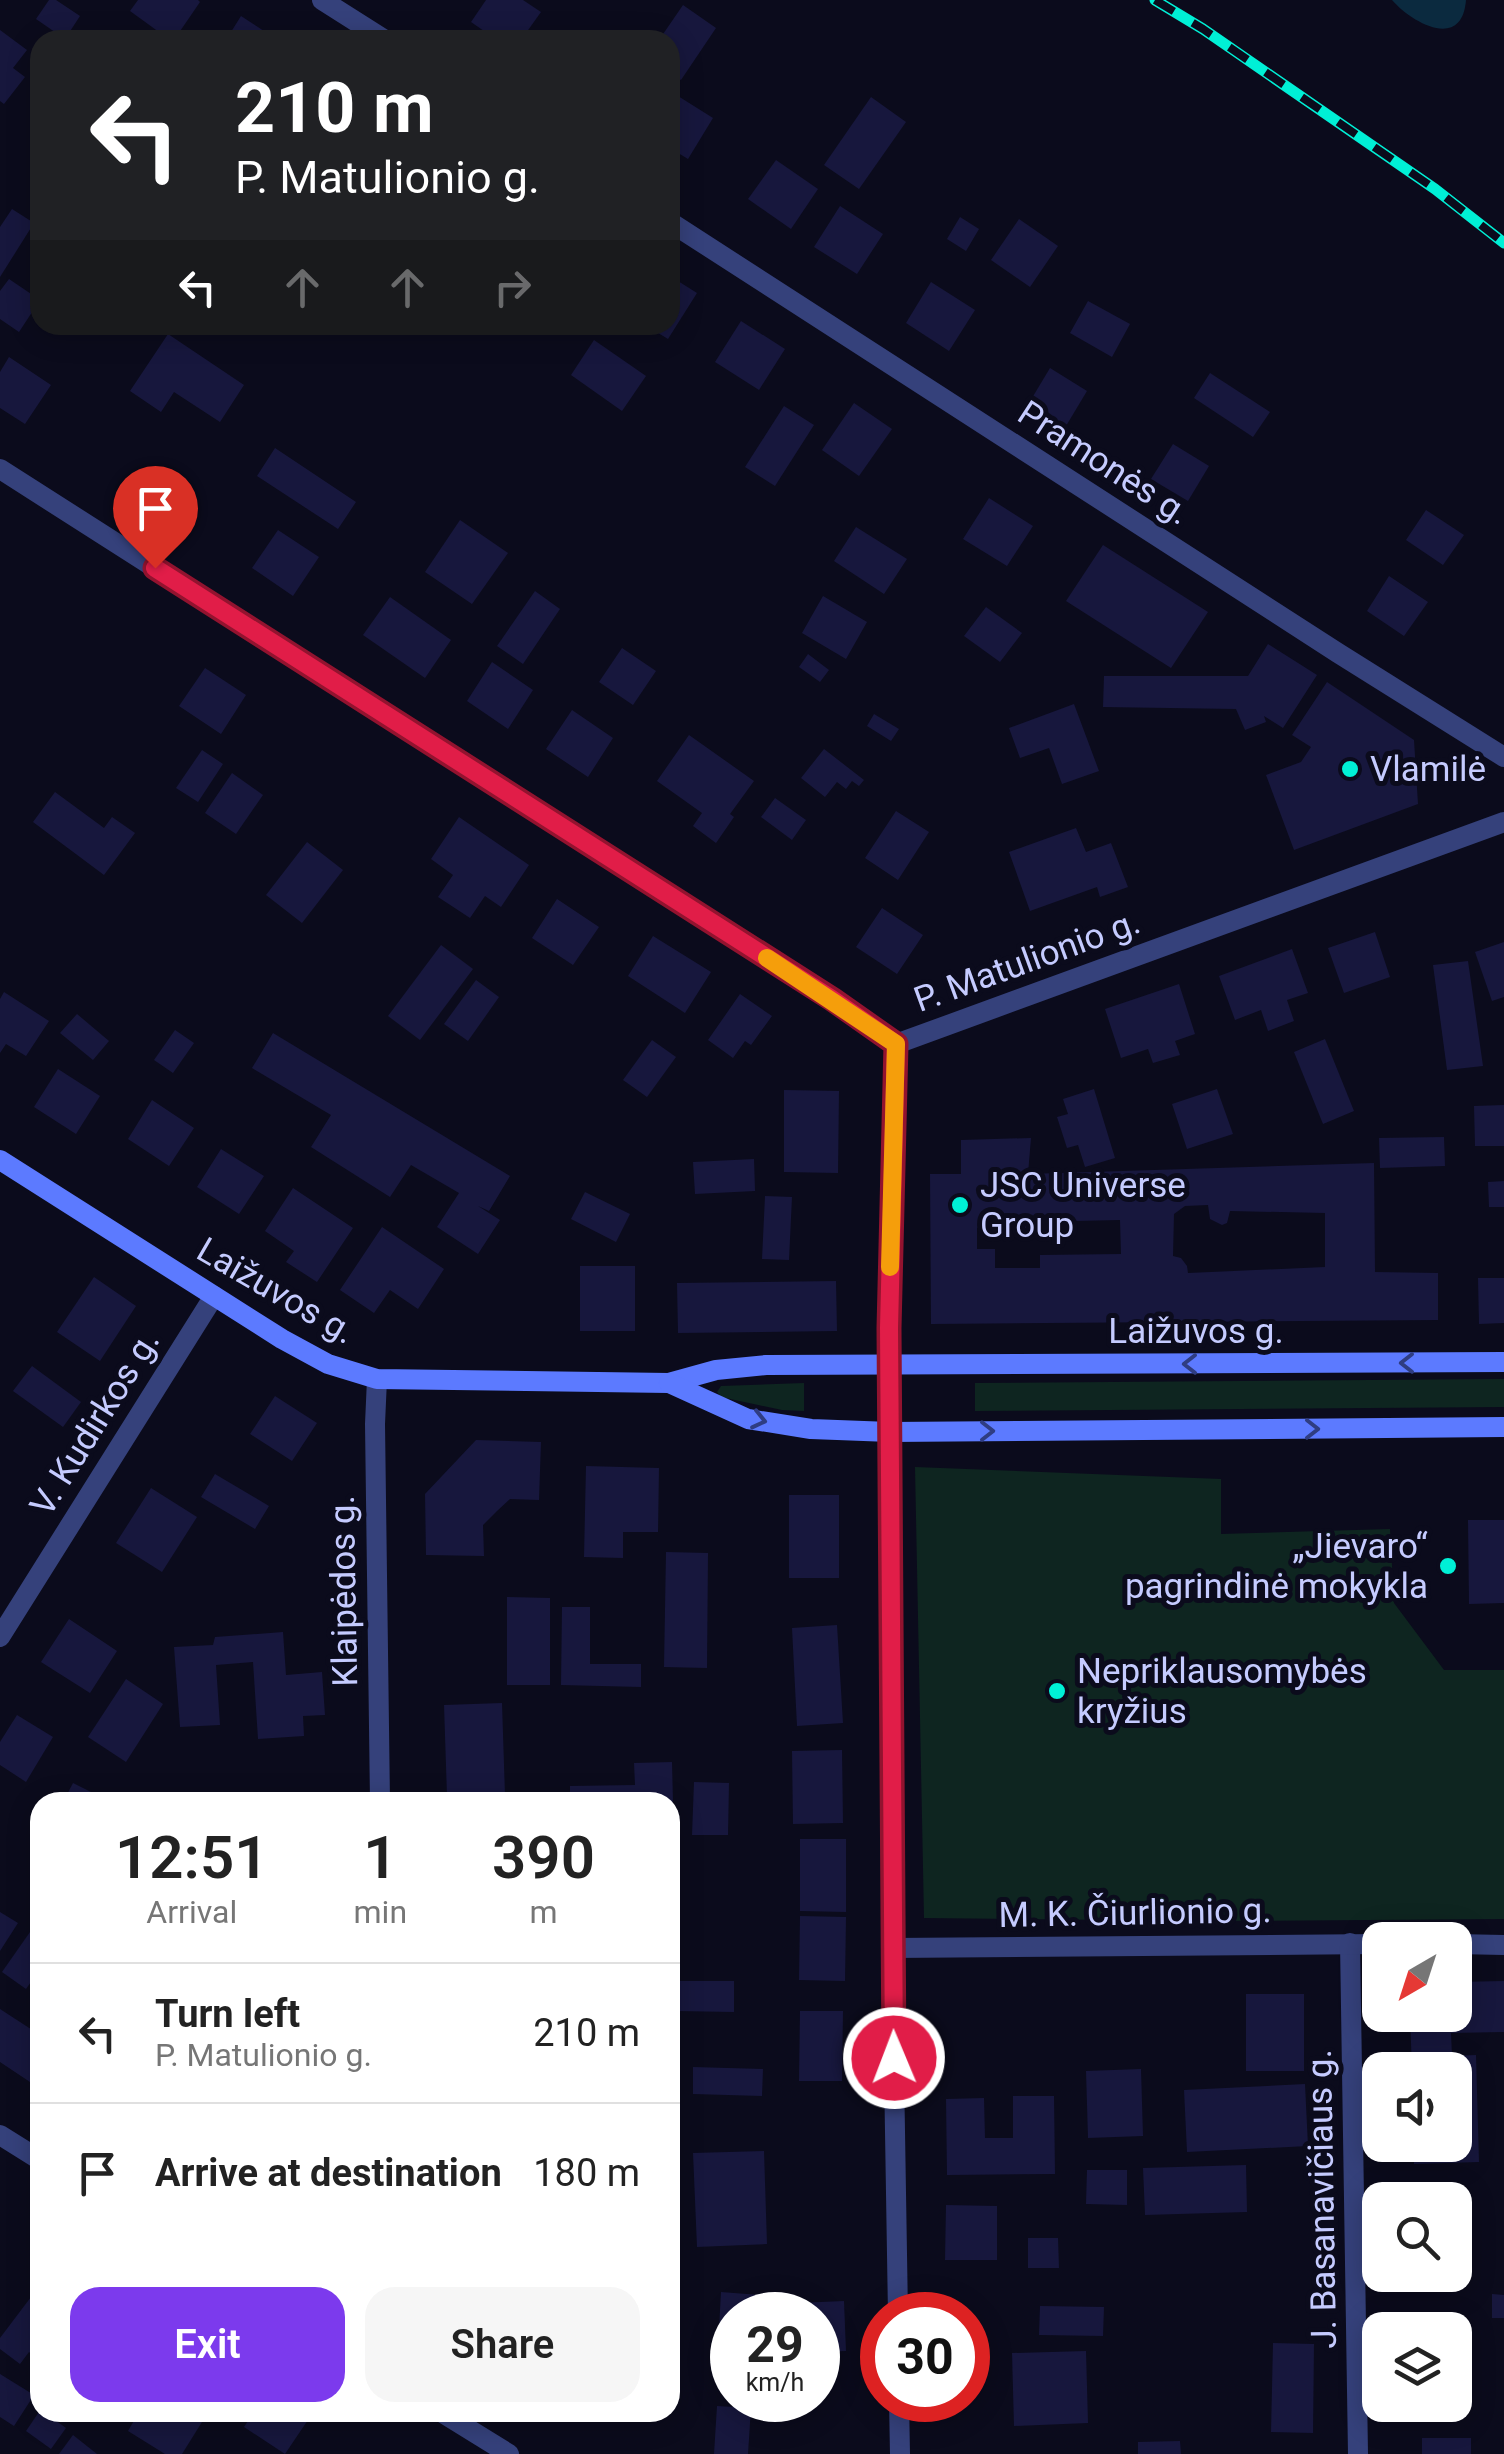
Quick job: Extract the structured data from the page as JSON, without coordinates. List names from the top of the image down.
{
  "streets": {
    "main road": ["Laižuvos g."],
    "street": [
      "Pramonės g.",
      "P. Matulionio g.",
      "V. Kudirkos g.",
      "Klaipėdos g.",
      "M. K. Čiurlionio g.",
      "J. Basanavičiaus g."
    ]
  },
  "crossings": [
    ["Laižuvos g.", "V. Kudirkos g."],
    ["Laižuvos g.", "Klaipėdos g."],
    ["M. K. Čiurlionio g.", "J. Basanavičiaus g."]
  ],
  "places": [
    "Vlamilė",
    "JSC Universe Group",
    "„Jievaro“ pagrindinė mokykla",
    "Nepriklausomybės kryžius"
  ],
  "north": "bottom left",
  "page": {
    "turn": ["210 m", "P. Matulionio g."],
    "eta": [
      "12:51",
      "Arrival",
      "1",
      "min",
      "390",
      "m"
    ],
    "list": [
      {
        "name": "Turn left",
        "note": "P. Matulionio g.",
        "value": "210 m"
      },
      {
        "name": "Arrive at destination",
        "value": "180 m"
      }
    ],
    "buttons": ["Exit", "Share"],
    "speed": "29 km/h",
    "limit": "30"
  }
}
